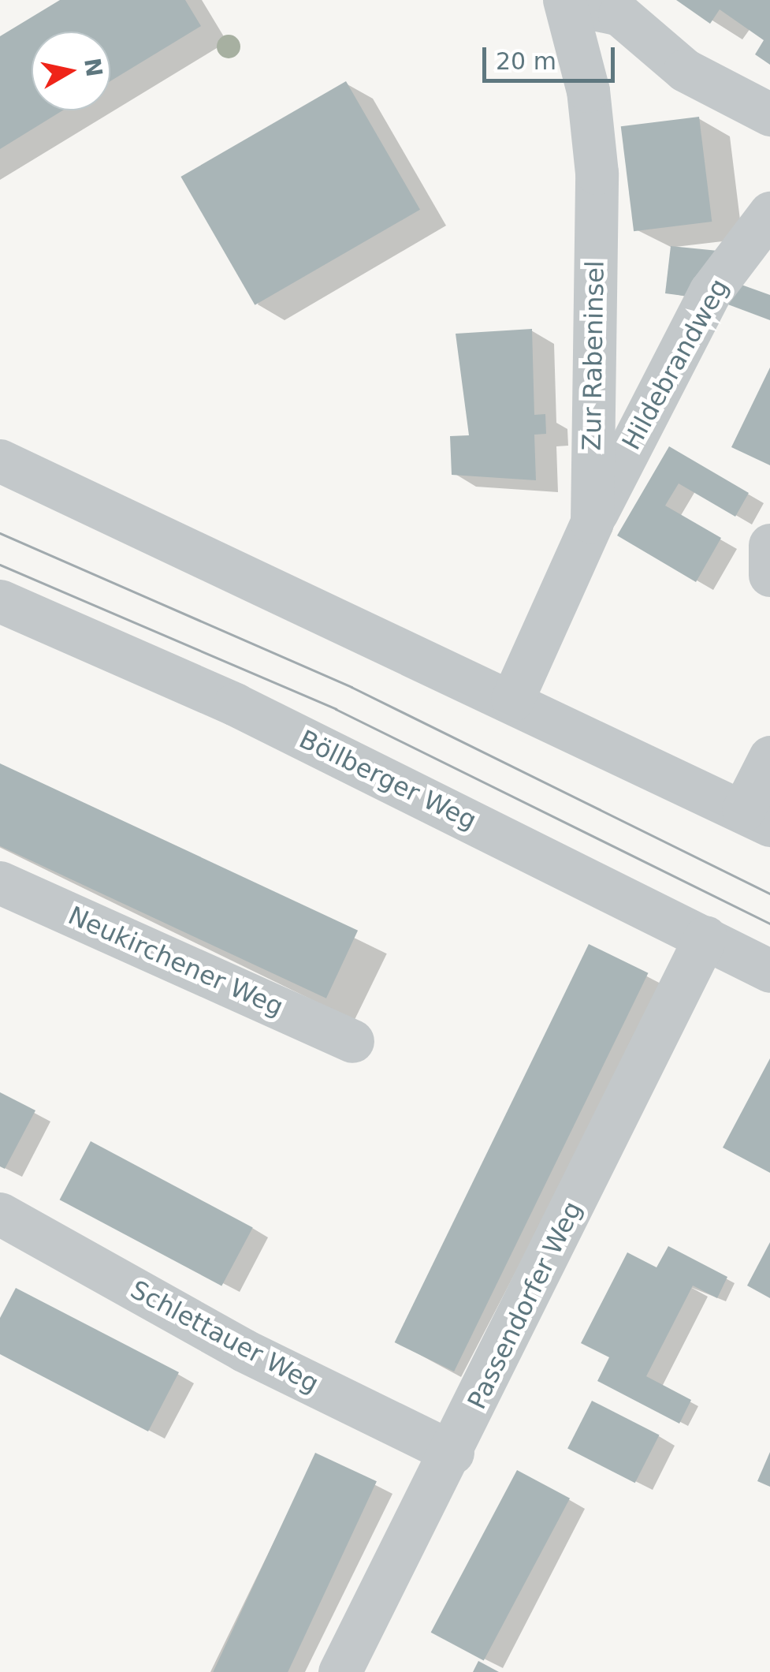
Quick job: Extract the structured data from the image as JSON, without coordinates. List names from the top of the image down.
{
  "streets": {
    "street": [
      "Zur Rabeninsel",
      "Hildebrandweg",
      "Böllberger Weg",
      "Neukirchener Weg",
      "Passendorfer Weg",
      "Schlettauer Weg"
    ]
  },
  "crossings": [
    ["Zur Rabeninsel", "Hildebrandweg"],
    ["Böllberger Weg", "Passendorfer Weg"],
    ["Passendorfer Weg", "Schlettauer Weg"]
  ],
  "scale_bar": "20 m",
  "north": "right"
}
